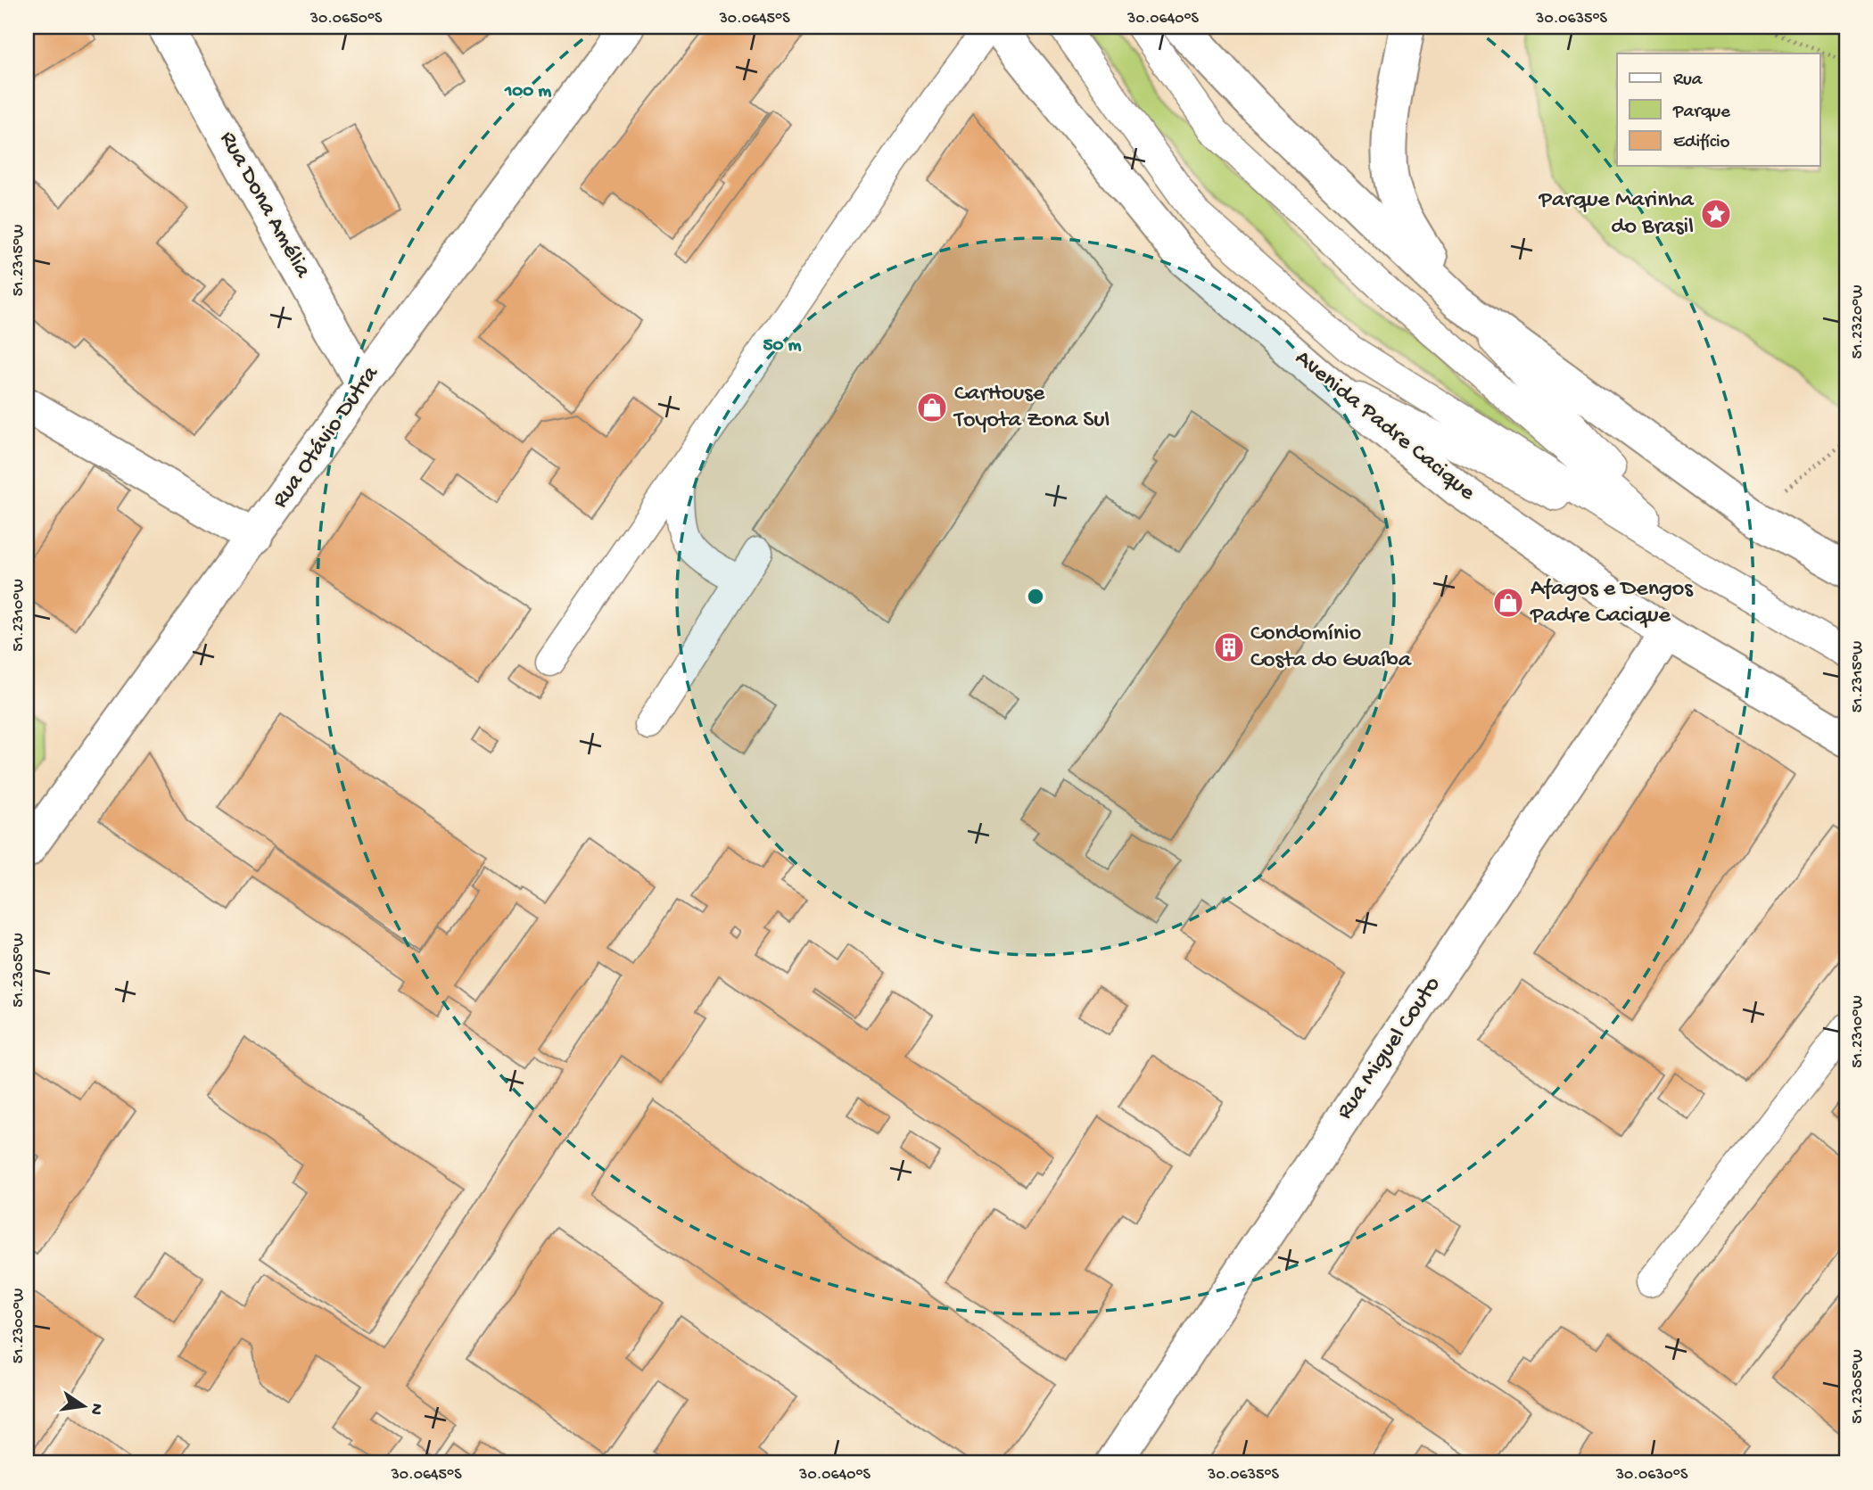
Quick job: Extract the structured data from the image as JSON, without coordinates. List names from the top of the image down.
{
  "streets": {
    "street": [
      "Rua Dona Amélia",
      "Avenida Padre Cacique",
      "Rua Otávio Dutra",
      "Rua Miguel Couto"
    ]
  },
  "crossings": [
    ["Rua Dona Amélia", "Rua Otávio Dutra"],
    ["Avenida Padre Cacique", "Rua Miguel Couto"]
  ],
  "places": {
    "place": ["Parque Marinha do Brasil"],
    "shop": ["CarHouse Toyota Zona Sul", "Afagos e Dengos Padre Cacique"],
    "building": ["Condomínio Costa do Guaíba"]
  },
  "legend": ["Rua", "Parque", "Edifício"],
  "north": "right",
  "coordinates": [
    "30.0650°S",
    "30.0645°S",
    "30.0640°S",
    "30.0635°S",
    "51.2315°W",
    "51.2320°W",
    "51.2310°W",
    "51.2305°W",
    "51.2300°W",
    "30.0630°S"
  ],
  "rings": ["100 m", "50 m"]
}
